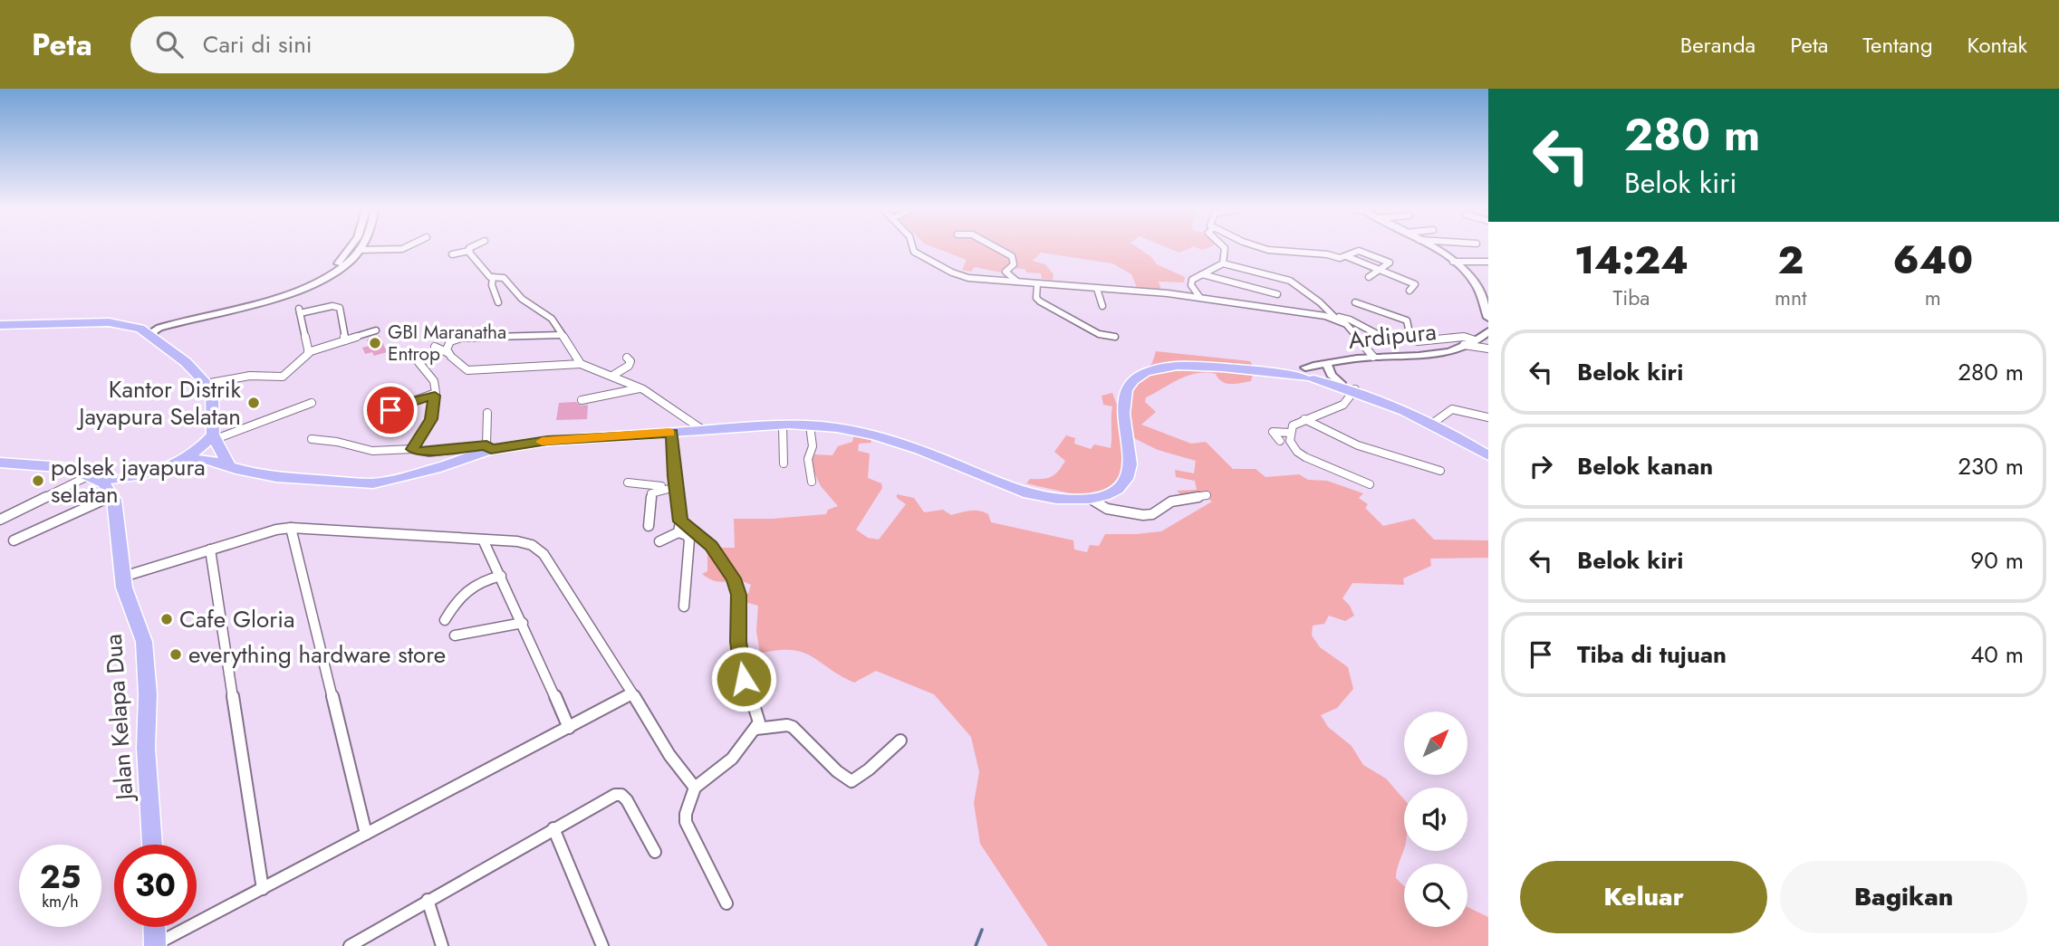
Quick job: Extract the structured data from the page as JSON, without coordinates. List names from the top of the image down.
{
  "streets": {
    "highway": ["Jalan Kelapa Dua"],
    "street": ["Ardipura"]
  },
  "places": [
    "GBI Maranatha Entrop",
    "Kantor Distrik Jayapura Selatan",
    "polsek jayapura selatan",
    "Cafe Gloria",
    "everything hardware store"
  ],
  "north": "top right",
  "page": {
    "header": "Peta",
    "search": "Cari di sini",
    "nav": [
      "Beranda",
      "Peta",
      "Tentang",
      "Kontak"
    ],
    "turn": ["280 m", "Belok kiri"],
    "eta": [
      "14:24",
      "Tiba",
      "2",
      "mnt",
      "640",
      "m"
    ],
    "list": [
      {
        "name": "Belok kiri",
        "value": "280 m"
      },
      {
        "name": "Belok kanan",
        "value": "230 m"
      },
      {
        "name": "Belok kiri",
        "value": "90 m"
      },
      {
        "name": "Tiba di tujuan",
        "value": "40 m"
      }
    ],
    "speed": "25 km/h",
    "limit": "30",
    "buttons": ["Keluar", "Bagikan"]
  }
}
